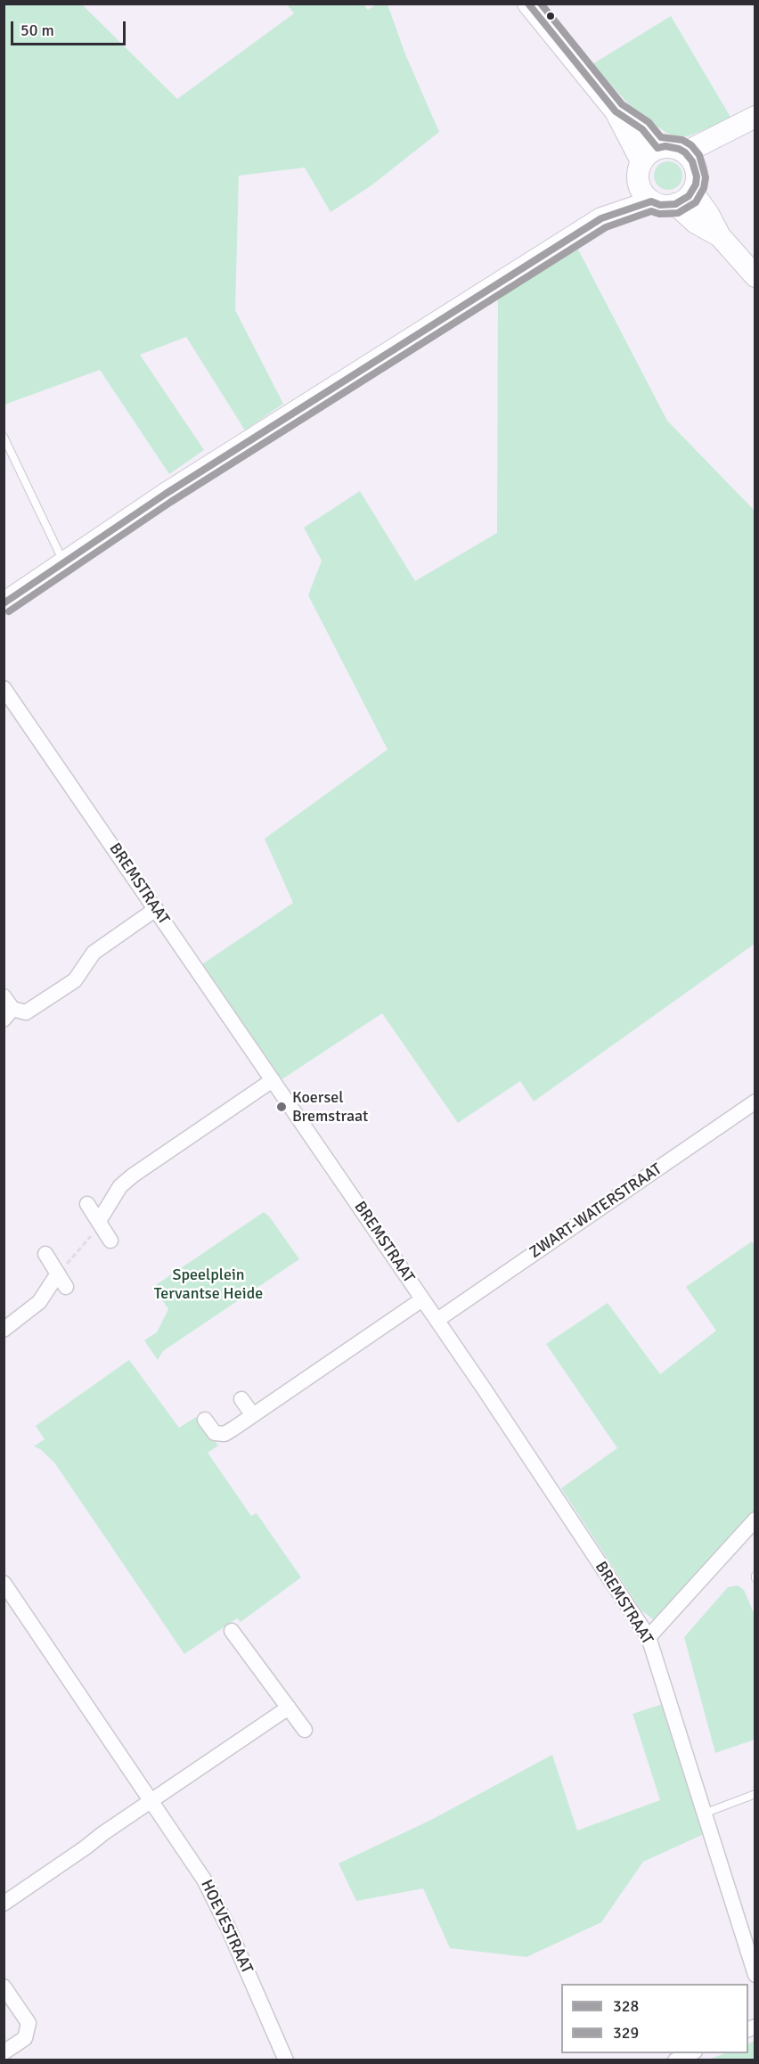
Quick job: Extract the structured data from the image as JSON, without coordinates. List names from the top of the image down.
{
  "streets": {
    "street": ["BREMSTRAAT", "ZWART-WATERSTRAAT", "HOEVESTRAAT"]
  },
  "crossings": [
    ["BREMSTRAAT", "ZWART-WATERSTRAAT"]
  ],
  "parks": ["Speelplein Tervantse Heide"],
  "places": ["Koersel Bremstraat"],
  "lines": ["transit line 328", "transit line 329"],
  "legend": ["328", "329"],
  "scale_bar": "50 m"
}
